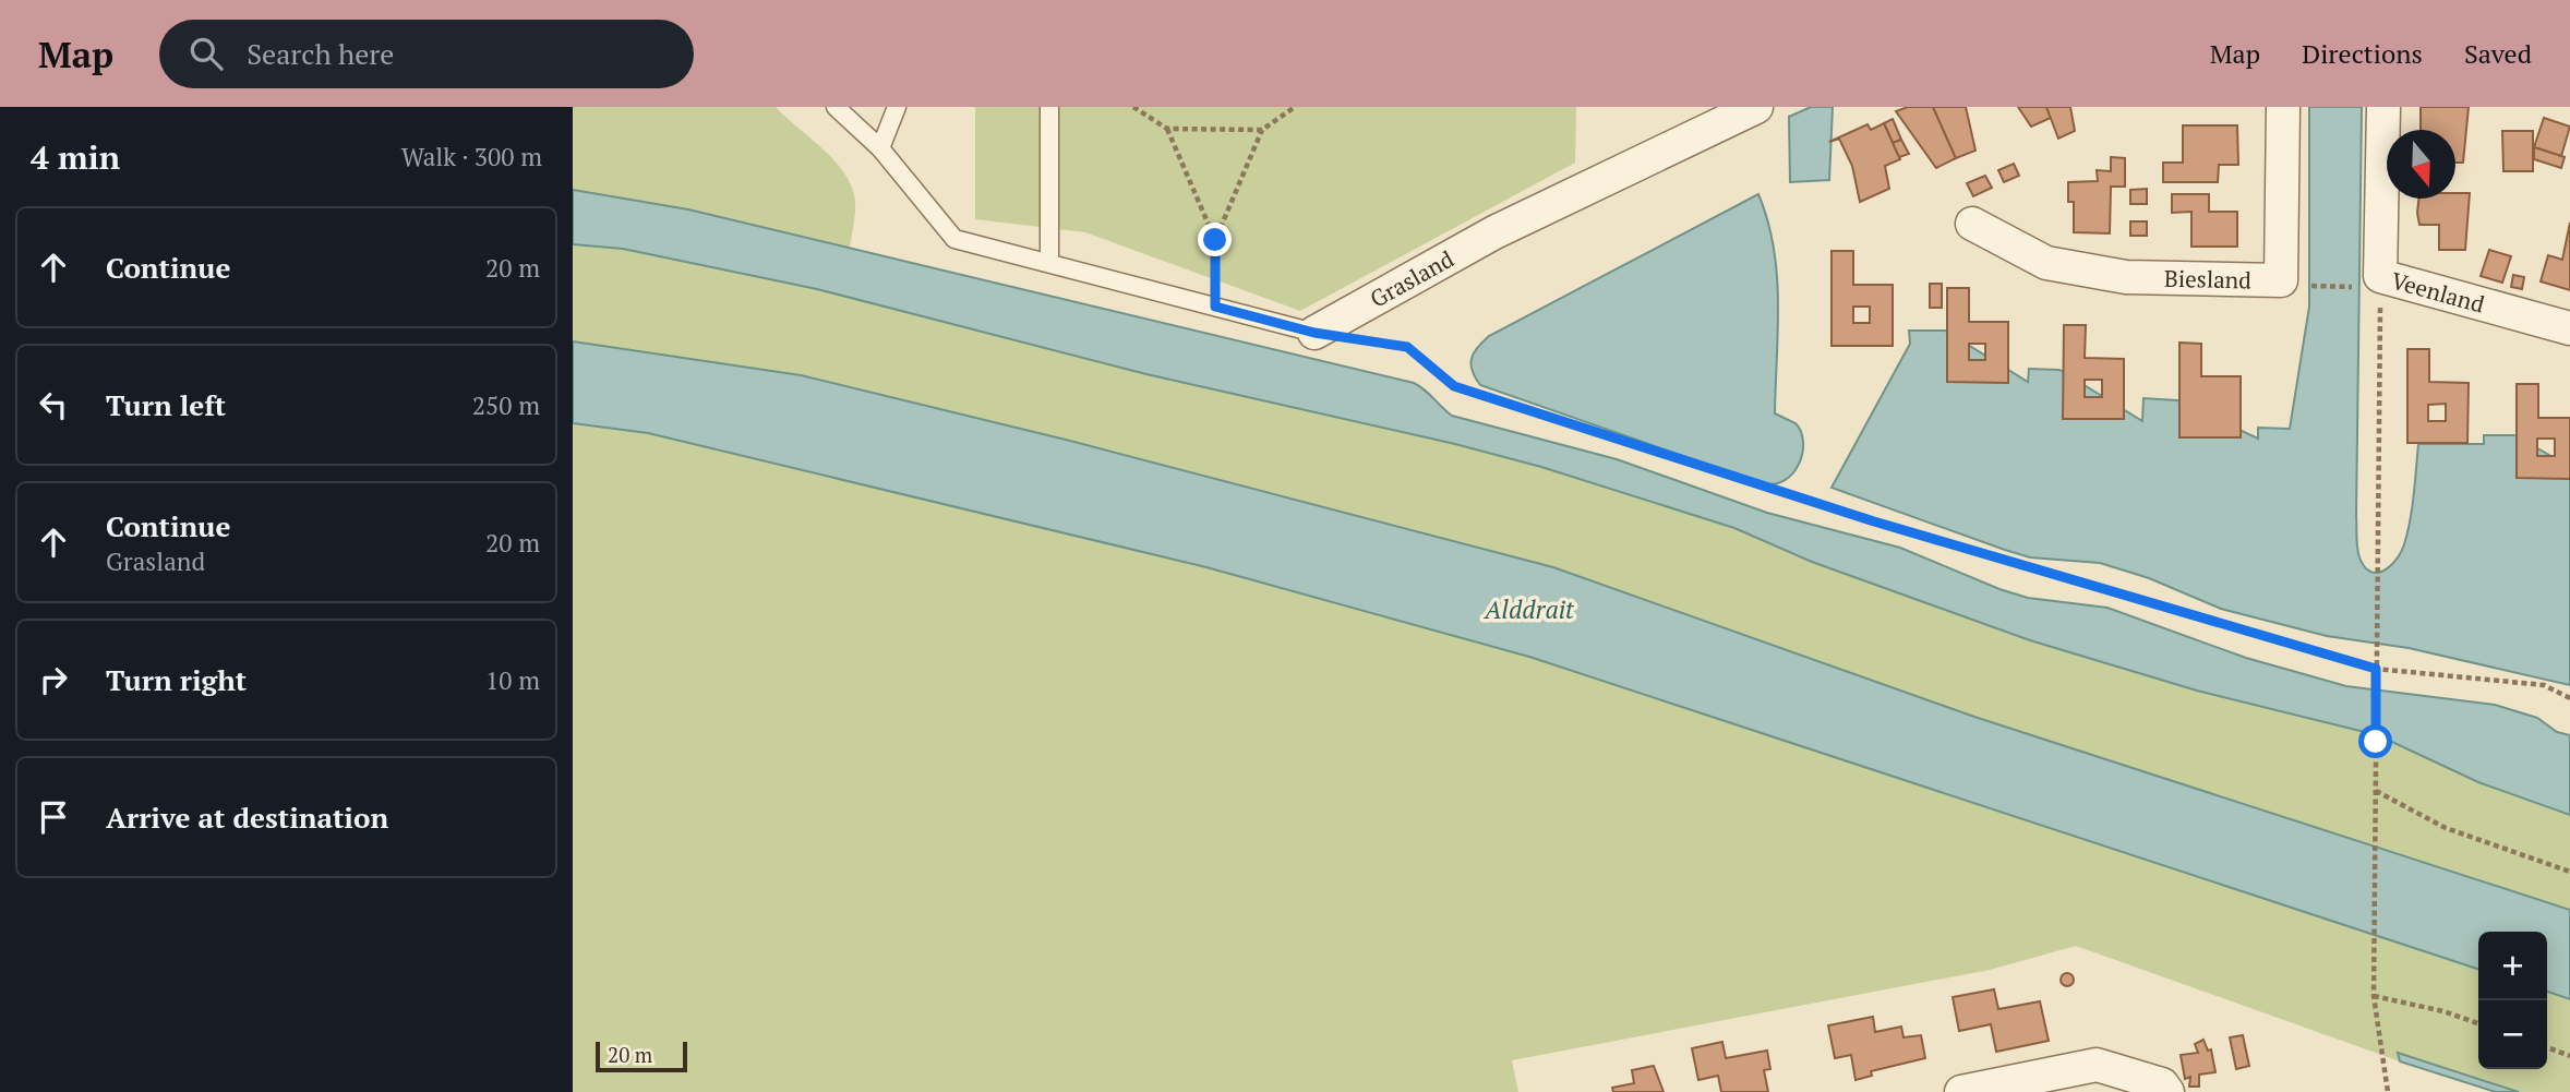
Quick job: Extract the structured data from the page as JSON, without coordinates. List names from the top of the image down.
{
  "streets": {
    "street": ["Grasland", "Biesland", "Veenland"]
  },
  "water": ["Alddrait"],
  "scale_bar": "20 m",
  "north": "bottom",
  "page": {
    "header": "Map",
    "search": "Search here",
    "nav": ["Map", "Directions", "Saved"],
    "heading": ["4 min", "Walk · 300 m"],
    "list": [
      ["Continue", "20 m"],
      ["Turn left", "250 m"],
      ["Continue", "Grasland", "20 m"],
      ["Turn right", "10 m"],
      "Arrive at destination"
    ],
    "map_buttons": ["+", "−"],
    "scale": "20 m"
  }
}
